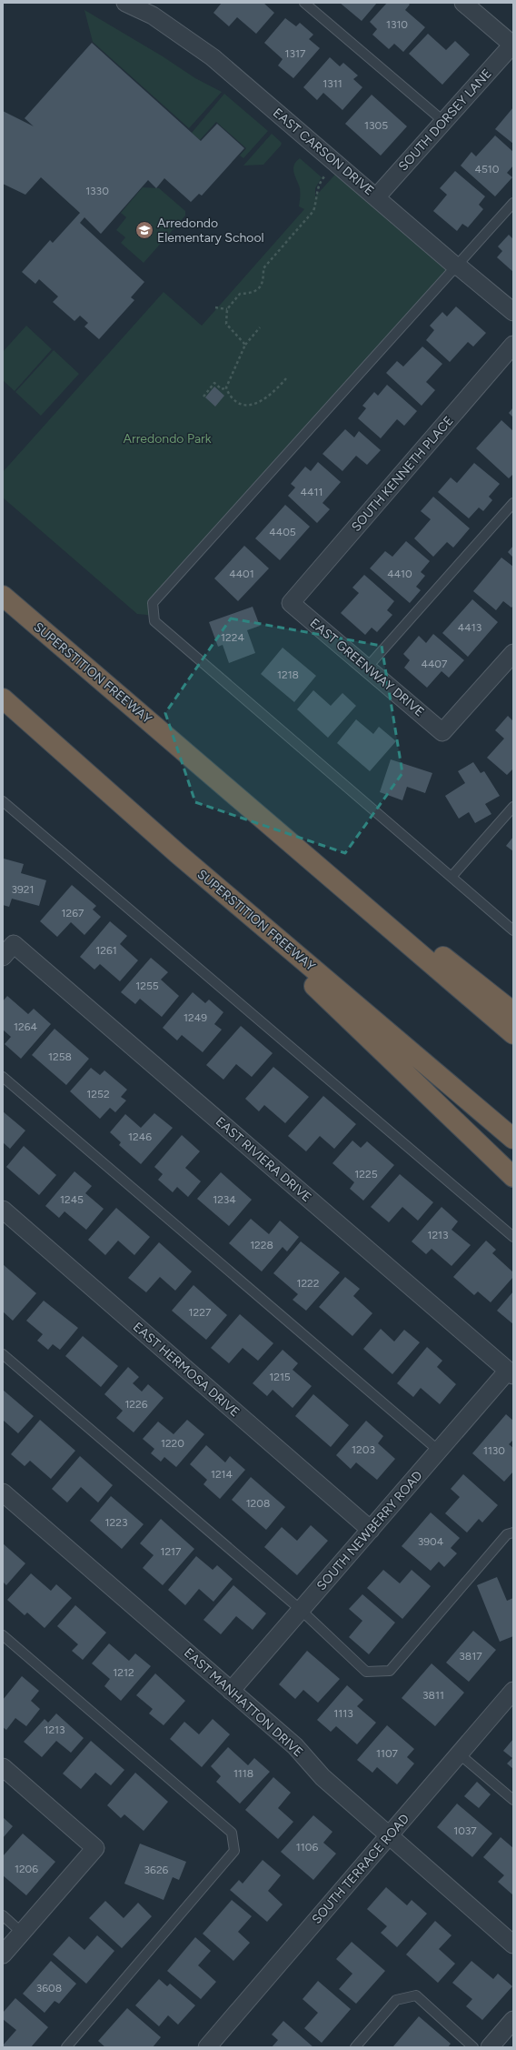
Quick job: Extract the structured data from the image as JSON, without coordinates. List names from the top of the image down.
{
  "streets": {
    "highway": ["SUPERSTITION FREEWAY"],
    "street": [
      "SOUTH DORSEY LANE",
      "EAST CARSON DRIVE",
      "SOUTH KENNETH PLACE",
      "EAST GREENWAY DRIVE",
      "EAST RIVIERA DRIVE",
      "EAST HERMOSA DRIVE",
      "SOUTH NEWBERRY ROAD",
      "EAST MANHATTON DRIVE",
      "SOUTH TERRACE ROAD"
    ]
  },
  "crossings": [
    ["SOUTH DORSEY LANE", "EAST CARSON DRIVE"],
    ["SOUTH KENNETH PLACE", "EAST GREENWAY DRIVE"],
    ["EAST RIVIERA DRIVE", "SOUTH NEWBERRY ROAD"],
    ["EAST HERMOSA DRIVE", "SOUTH NEWBERRY ROAD"],
    ["SOUTH NEWBERRY ROAD", "EAST MANHATTON DRIVE"],
    ["EAST MANHATTON DRIVE", "SOUTH TERRACE ROAD"]
  ],
  "parks": ["Arredondo Park"],
  "places": {
    "school or university": ["Arredondo Elementary School"]
  },
  "house_numbers": [
    "1310",
    "1317",
    "1311",
    "1305",
    "4510",
    "1330",
    "4411",
    "4405",
    "4401",
    "4410",
    "4413",
    "1224",
    "4407",
    "1218",
    "3921",
    "1267",
    "1261",
    "1255",
    "1249",
    "1264",
    "1258",
    "1252",
    "1246",
    "1225",
    "1245",
    "1234",
    "1213",
    "1228",
    "1222",
    "1227",
    "1215",
    "1226",
    "1220",
    "1203",
    "1130",
    "1214",
    "1208",
    "1223",
    "3904",
    "1217",
    "3817",
    "1212",
    "3811",
    "1113",
    "1213",
    "1107",
    "1118",
    "1037",
    "1106",
    "1206",
    "3626",
    "3608"
  ]
}
